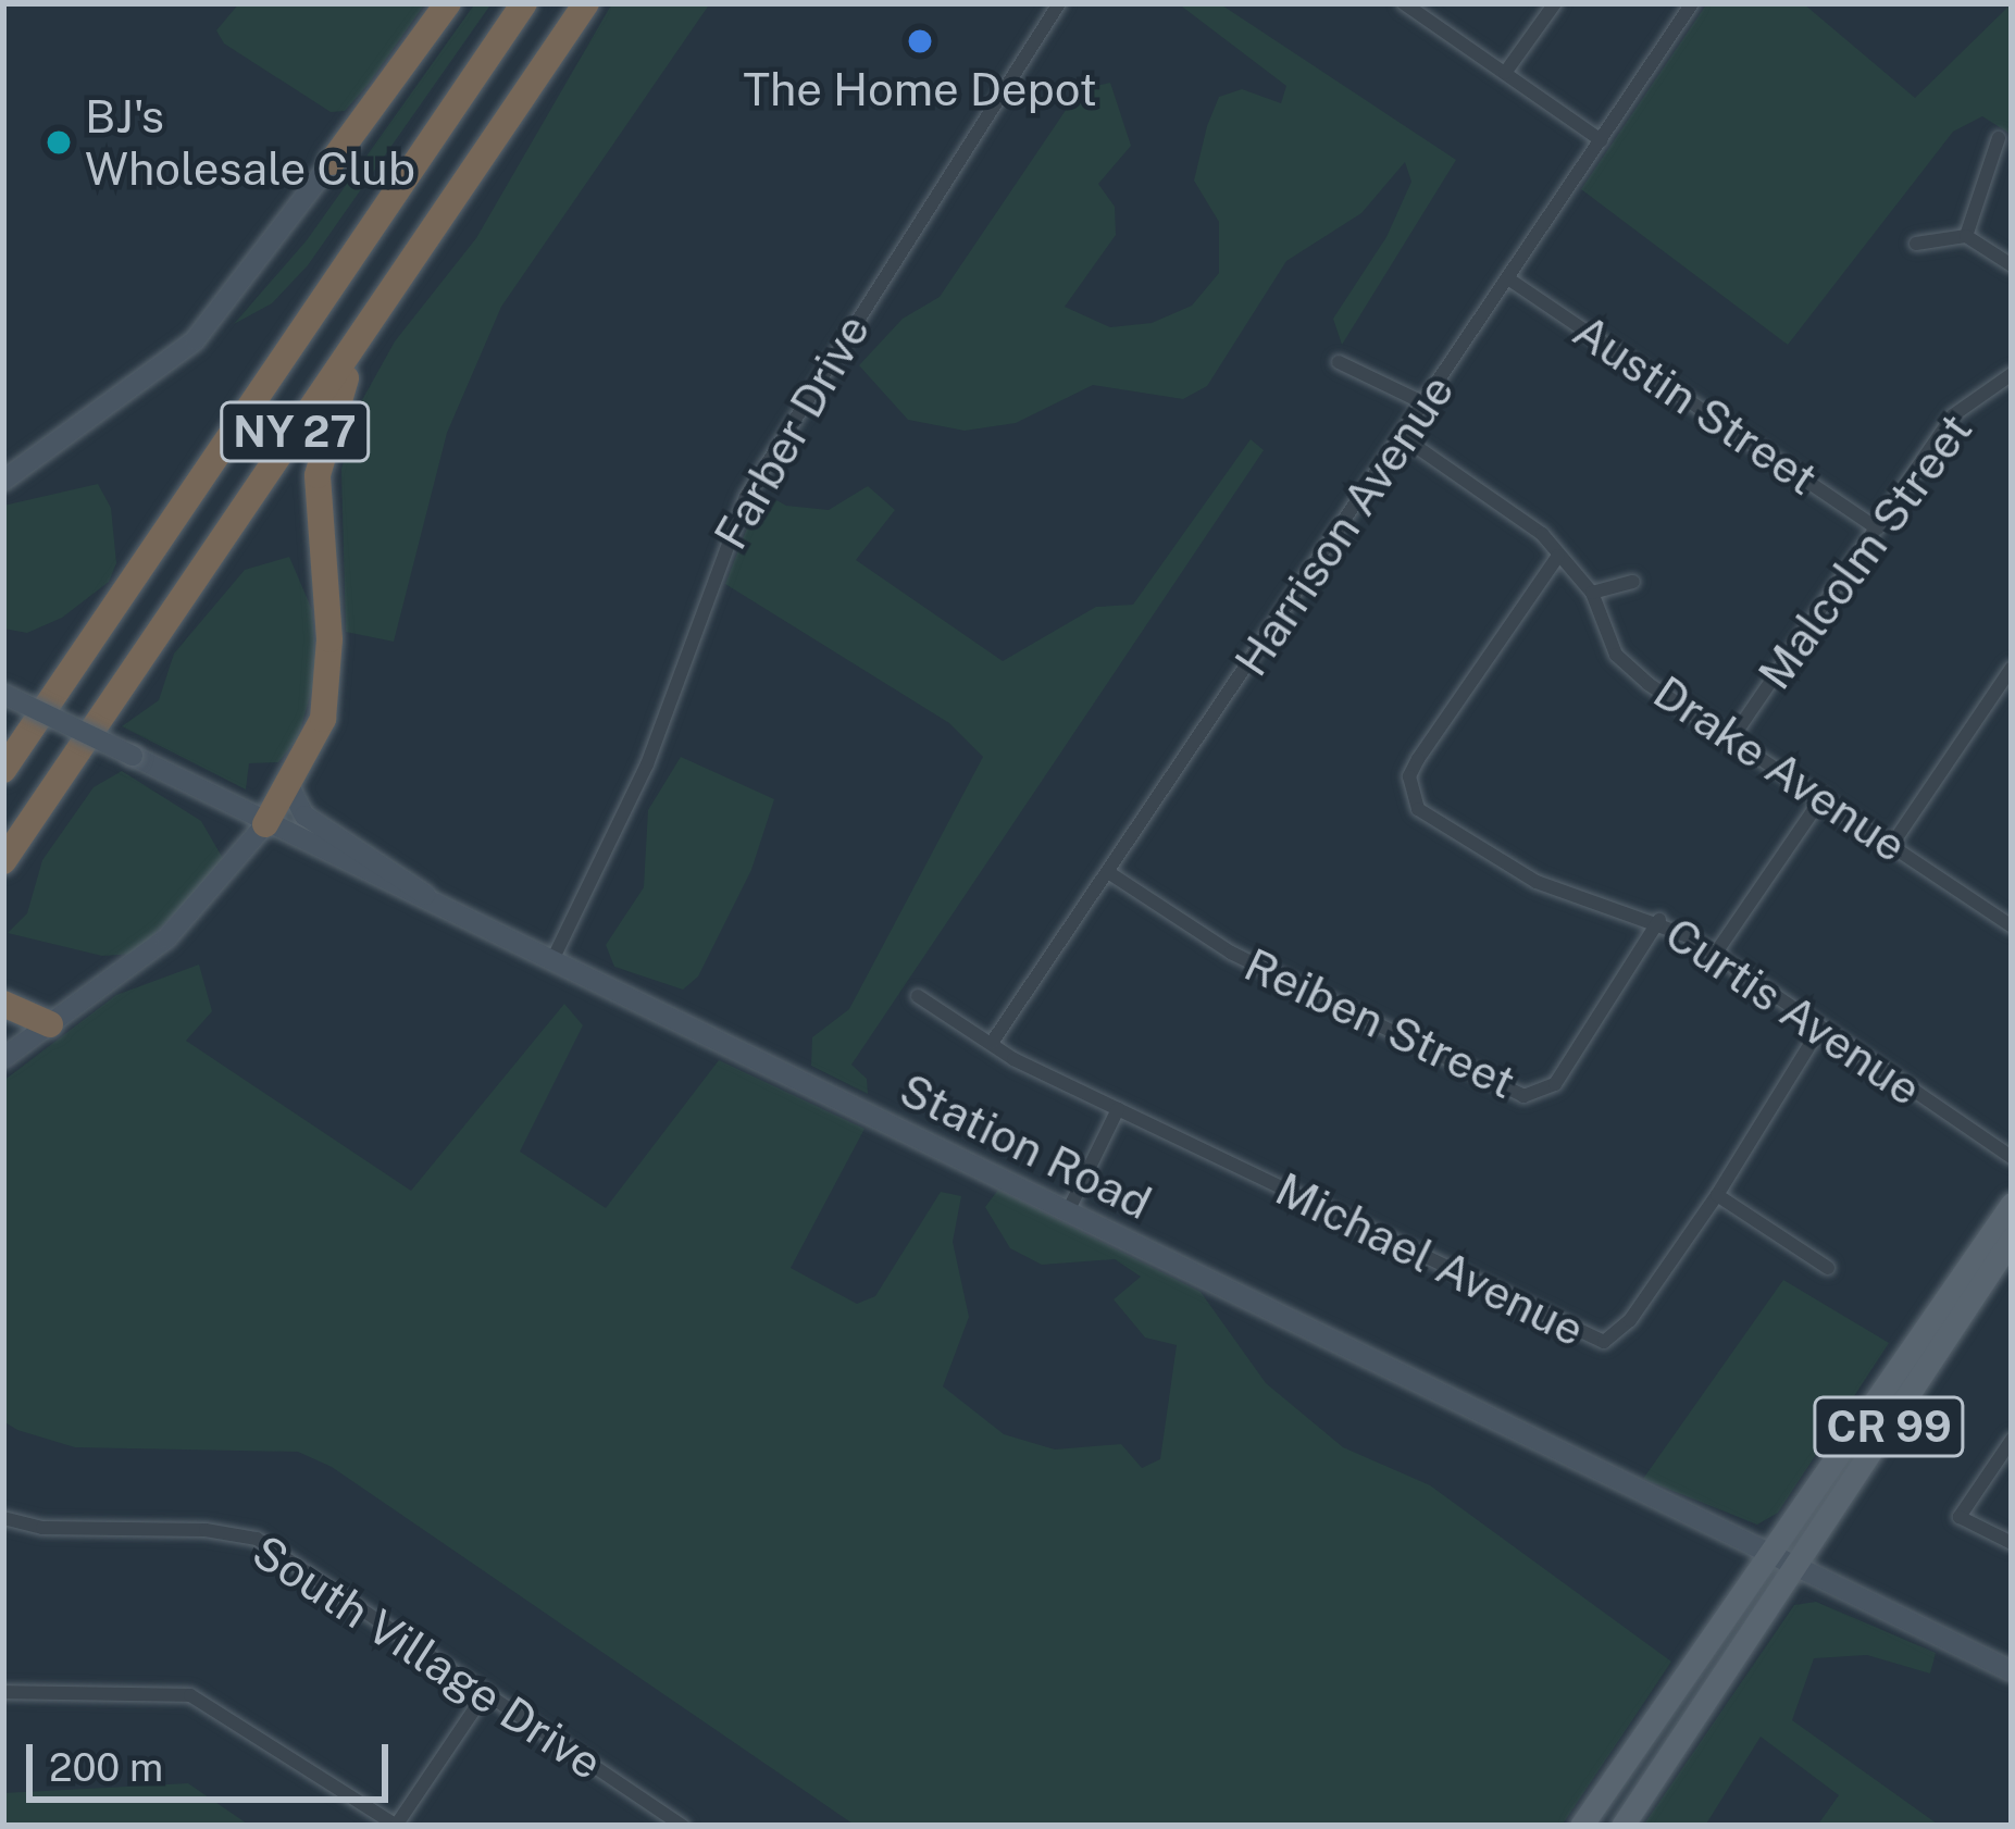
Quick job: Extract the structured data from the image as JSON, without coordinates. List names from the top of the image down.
{
  "streets": {
    "highway": ["NY 27"],
    "main road": ["Station Road", "CR 99"],
    "street": [
      "Austin Street",
      "Farber Drive",
      "Harrison Avenue",
      "Malcolm Street",
      "Drake Avenue",
      "Curtis Avenue",
      "Reiben Street",
      "Michael Avenue",
      "South Village Drive"
    ]
  },
  "crossings": [
    ["Austin Street", "Harrison Avenue"],
    ["Austin Street", "Malcolm Street"],
    ["Farber Drive", "Station Road"],
    ["Harrison Avenue", "Drake Avenue"],
    ["Harrison Avenue", "Reiben Street"],
    ["Harrison Avenue", "Michael Avenue"],
    ["Malcolm Street", "Drake Avenue"],
    ["Drake Avenue", "Curtis Avenue"],
    ["Curtis Avenue", "Reiben Street"],
    ["Curtis Avenue", "Michael Avenue"],
    ["Station Road", "CR 99"]
  ],
  "places": ["The Home Depot", "BJ's Wholesale Club"],
  "scale_bar": "200 m"
}
